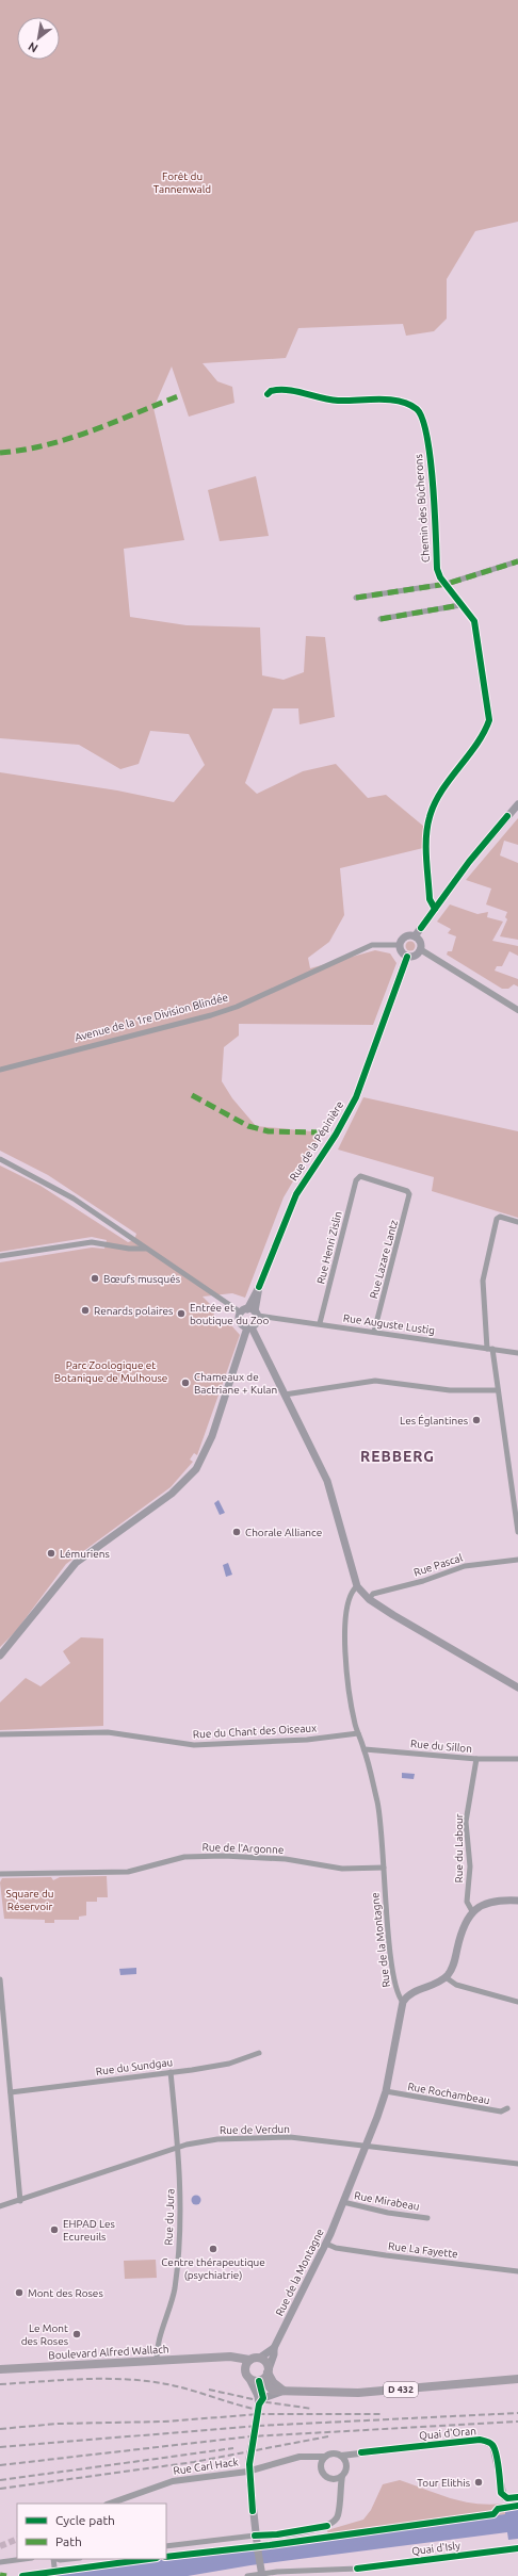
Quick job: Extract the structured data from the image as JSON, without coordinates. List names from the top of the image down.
{
  "streets": {
    "main road": [
      "Rue de la Pépinière",
      "Rue de la Montagne",
      "Boulevard Alfred Wallach",
      "D 432"
    ],
    "street": [
      "Chemin des Bûcherons",
      "Avenue de la 1re Division Blindée",
      "Rue Henri Zislin",
      "Rue Lazare Lantz",
      "Rue Auguste Lustig",
      "Rue Pascal",
      "Rue du Chant des Oiseaux",
      "Rue du Sillon",
      "Rue de l'Argonne",
      "Rue du Labour",
      "Rue du Sundgau",
      "Rue Rochambeau",
      "Rue de Verdun",
      "Rue Mirabeau",
      "Rue du Jura",
      "Rue La Fayette",
      "Quai d'Oran",
      "Rue Carl Hack",
      "Quai d'Isly"
    ]
  },
  "crossings": [
    ["Avenue de la 1re Division Blindée", "Rue de la Pépinière"],
    ["Rue de la Pépinière", "Rue Auguste Lustig"],
    ["Rue Henri Zislin", "Rue Lazare Lantz"],
    ["Rue Henri Zislin", "Rue Auguste Lustig"],
    ["Rue Lazare Lantz", "Rue Auguste Lustig"],
    ["Rue du Chant des Oiseaux", "Rue de la Montagne"],
    ["Rue du Sillon", "Rue du Labour"],
    ["Rue du Sillon", "Rue de la Montagne"],
    ["Rue de l'Argonne", "Rue de la Montagne"],
    ["Rue de la Montagne", "Rue Rochambeau"],
    ["Rue de la Montagne", "Rue de Verdun"],
    ["Rue de la Montagne", "Rue Mirabeau"],
    ["Rue de la Montagne", "Rue La Fayette"],
    ["Rue de la Montagne", "Boulevard Alfred Wallach"],
    ["Rue de la Montagne", "D 432"],
    ["Rue du Sundgau", "Rue du Jura"],
    ["Rue de Verdun", "Rue du Jura"],
    ["Rue du Jura", "Boulevard Alfred Wallach"],
    ["Boulevard Alfred Wallach", "D 432"],
    ["Quai d'Oran", "Rue Carl Hack"]
  ],
  "districts": ["REBBERG"],
  "parks": ["Forêt du Tannenwald", "Parc Zoologique et Botanique de Mulhouse", "Square du Réservoir"],
  "places": [
    "Bœufs musqués",
    "Renards polaires",
    "Entrée et boutique du Zoo",
    "Chameaux de Bactriane + Kulan",
    "Les Églantines",
    "Chorale Alliance",
    "Lémuriens",
    "EHPAD Les Ecureuils",
    "Centre thérapeutique (psychiatrie)",
    "Mont des Roses",
    "Le Mont des Roses",
    "Tour Elithis"
  ],
  "legend": ["Cycle path", "Path"],
  "north": "bottom left"
}
